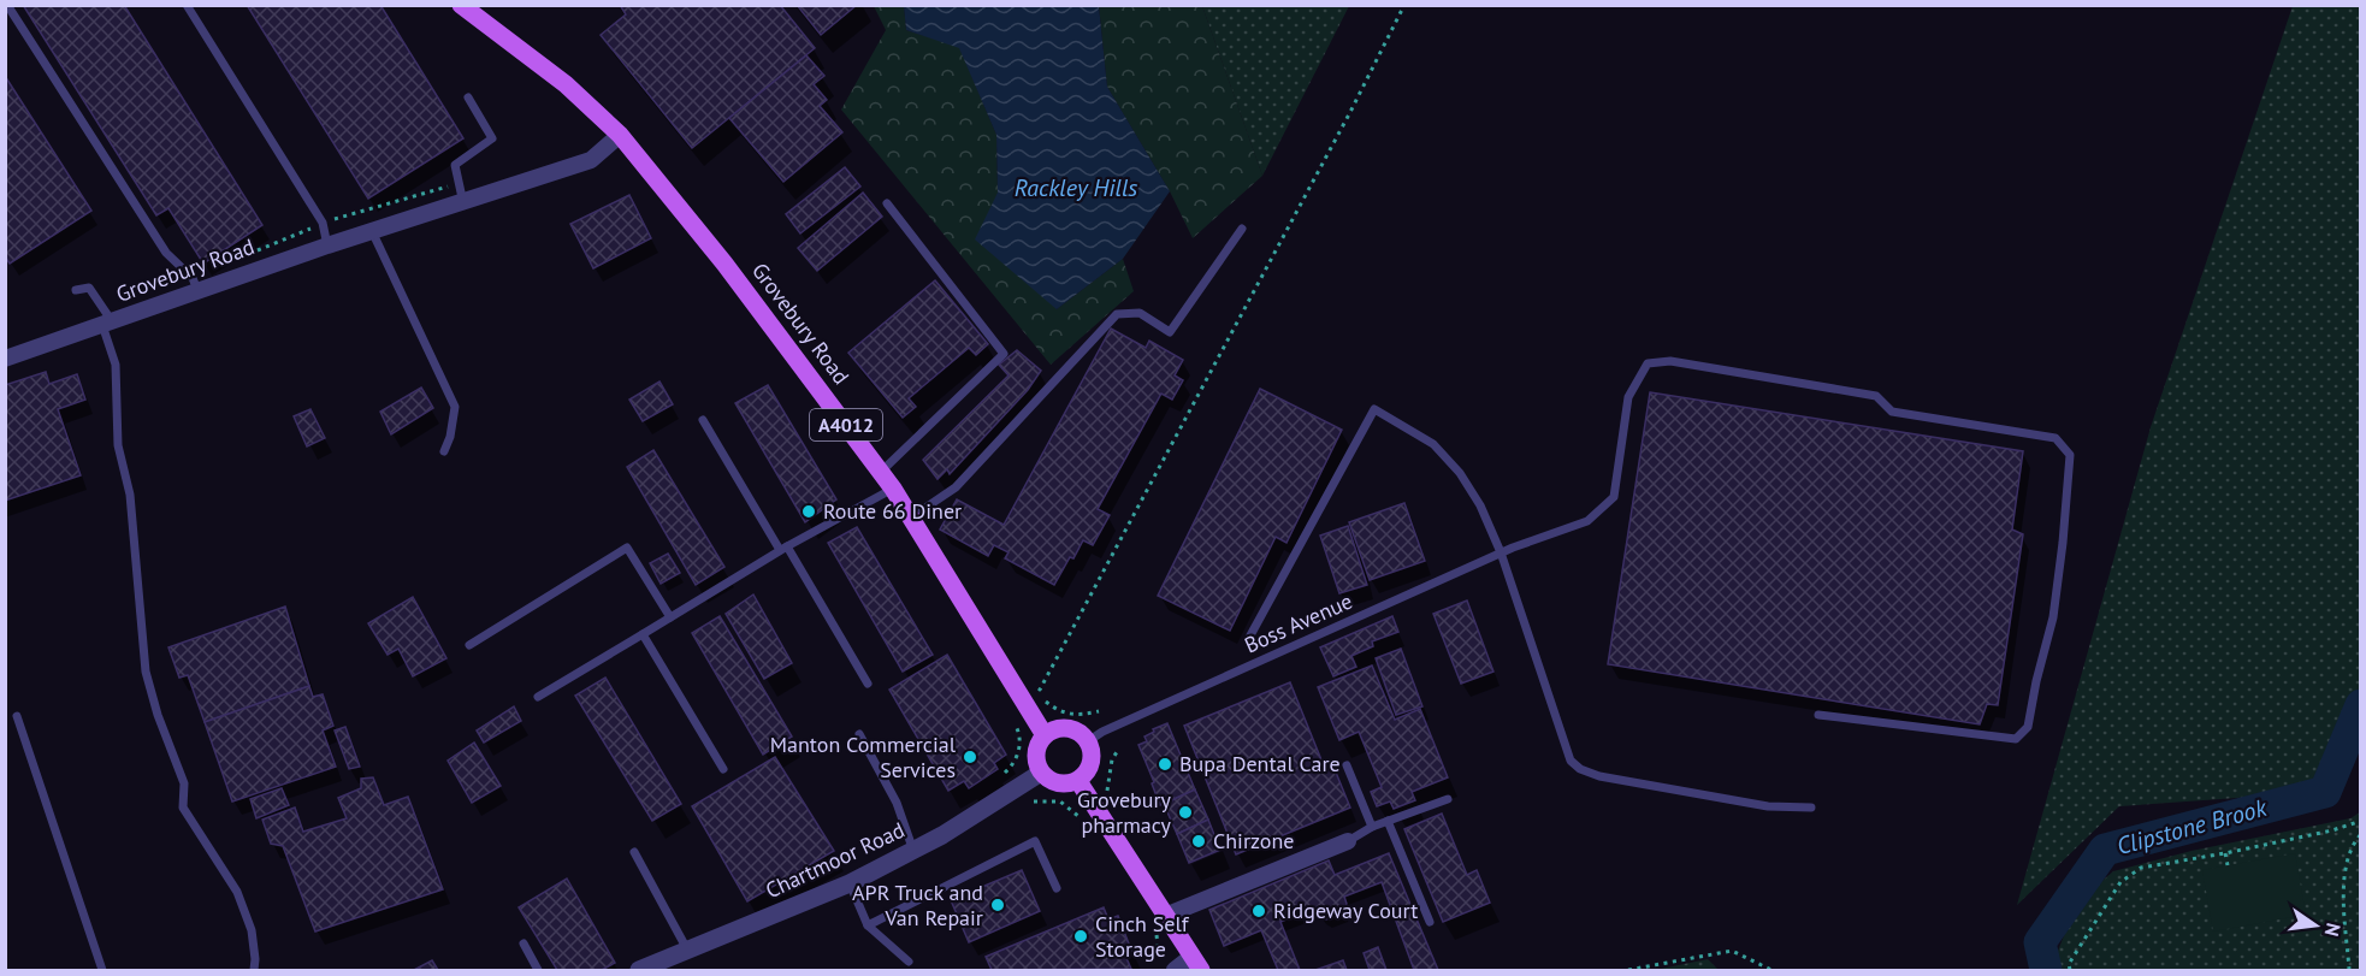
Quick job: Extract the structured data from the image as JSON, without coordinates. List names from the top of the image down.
{
  "streets": {
    "main road": ["Grovebury Road", "A4012"],
    "street": ["Chartmoor Road"],
    "lane": ["Boss Avenue"]
  },
  "crossings": [
    ["Grovebury Road", "Boss Avenue"],
    ["Grovebury Road", "Chartmoor Road"],
    ["Boss Avenue", "Chartmoor Road"]
  ],
  "water": ["Rackley Hills", "Clipstone Brook"],
  "places": [
    "Route 66 Diner",
    "Manton Commercial Services",
    "Bupa Dental Care",
    "Grovebury pharmacy",
    "Chirzone",
    "APR Truck and Van Repair",
    "Ridgeway Court",
    "Cinch Self Storage"
  ],
  "north": "right"
}
